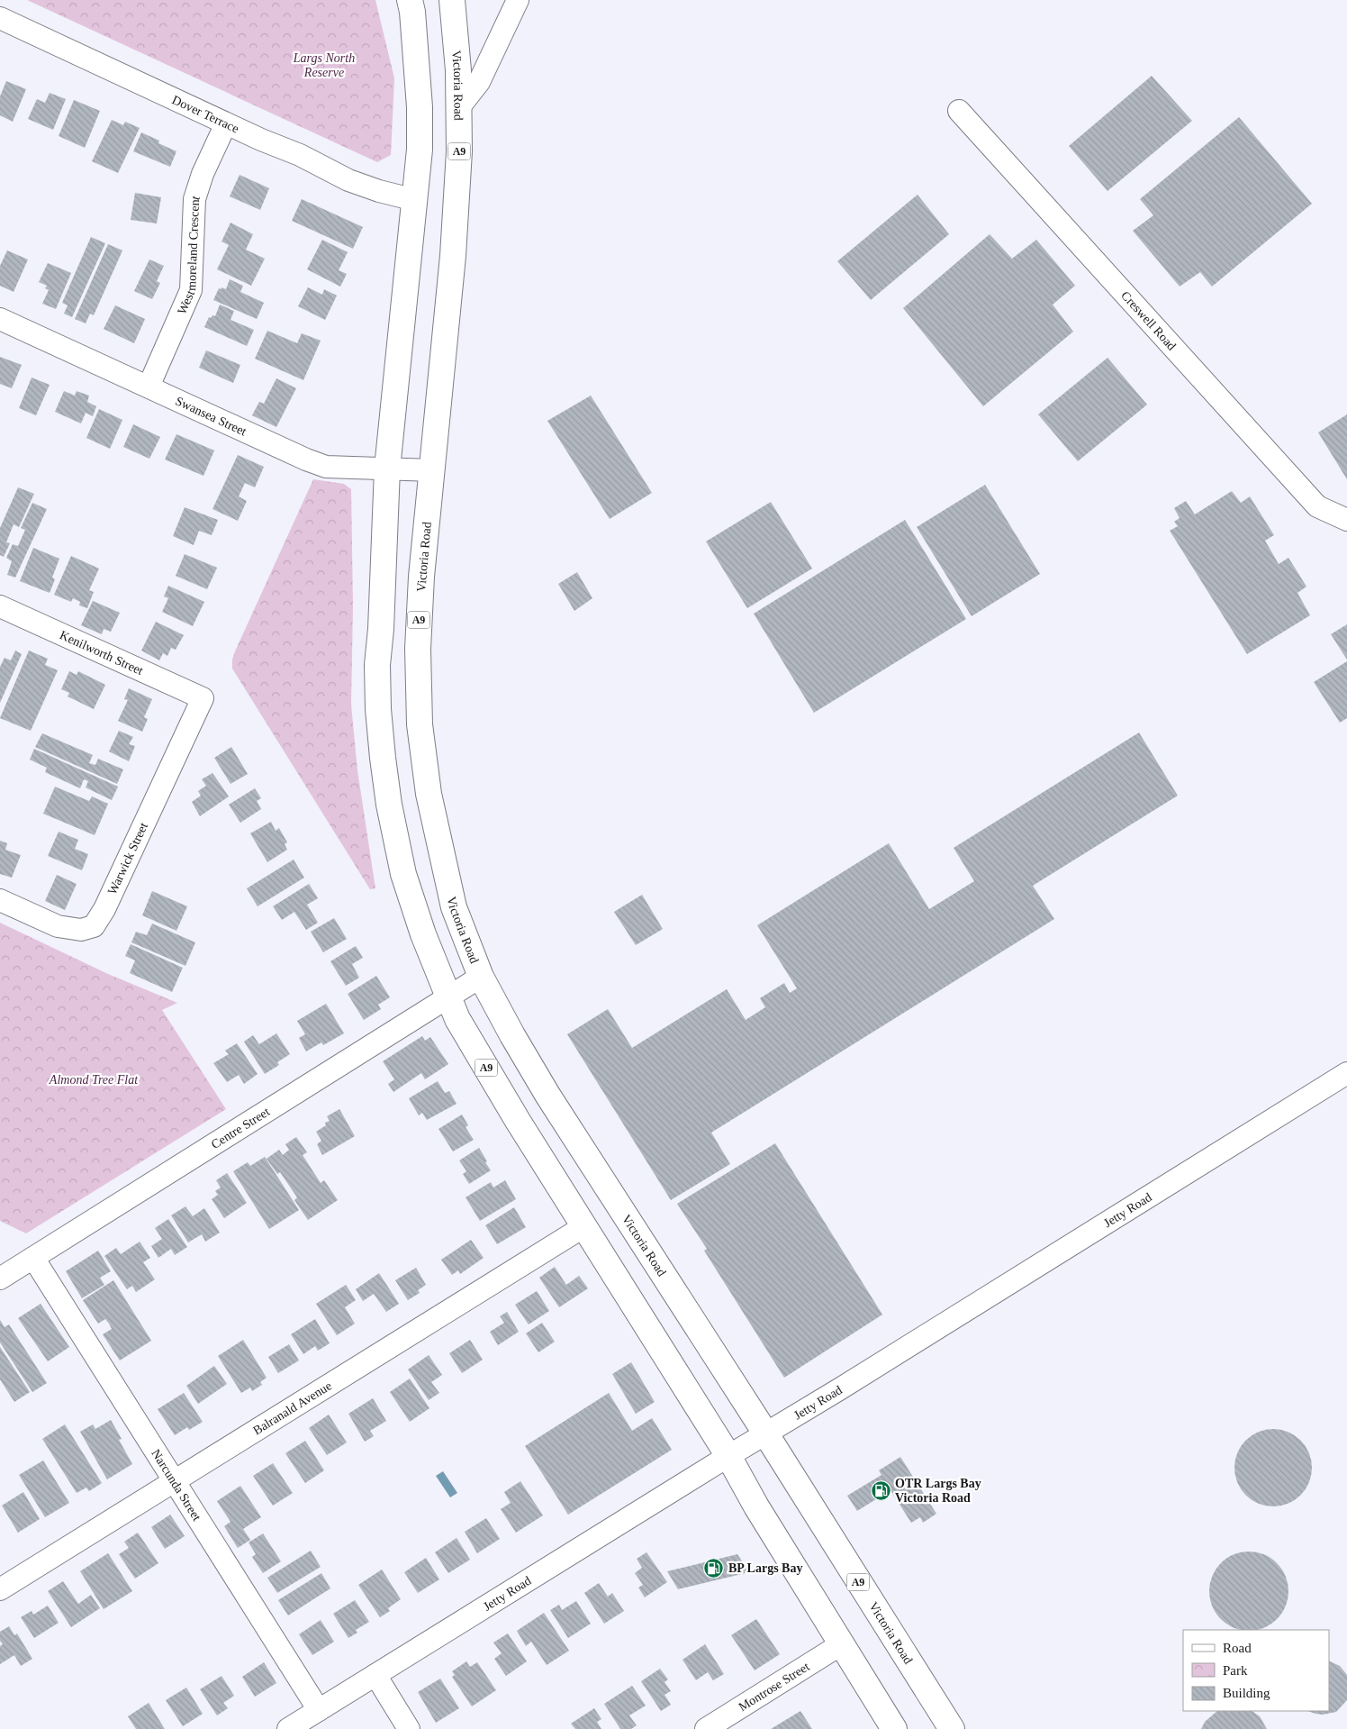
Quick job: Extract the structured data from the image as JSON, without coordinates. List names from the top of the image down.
{
  "streets": {
    "highway": ["Victoria Road", "A9"],
    "street": [
      "Dover Terrace",
      "Westmoreland Crescent",
      "Creswell Road",
      "Swansea Street",
      "Kenilworth Street",
      "Warwick Street",
      "Centre Street",
      "Jetty Road",
      "Balranald Avenue",
      "Narcunda Street",
      "Montrose Street"
    ]
  },
  "crossings": [
    ["Victoria Road", "Swansea Street"],
    ["Victoria Road", "Centre Street"],
    ["Victoria Road", "Jetty Road"],
    ["Dover Terrace", "A9"],
    ["Dover Terrace", "Westmoreland Crescent"],
    ["A9", "Swansea Street"],
    ["A9", "Centre Street"],
    ["A9", "Jetty Road"],
    ["A9", "Balranald Avenue"],
    ["A9", "Montrose Street"],
    ["Westmoreland Crescent", "Swansea Street"],
    ["Kenilworth Street", "Warwick Street"],
    ["Centre Street", "Narcunda Street"],
    ["Jetty Road", "Narcunda Street"],
    ["Balranald Avenue", "Narcunda Street"]
  ],
  "parks": ["Largs North Reserve", "Almond Tree Flat"],
  "places": {
    "fuel station": ["OTR Largs Bay Victoria Road", "BP Largs Bay"]
  },
  "legend": ["Road", "Park", "Building"]
}
